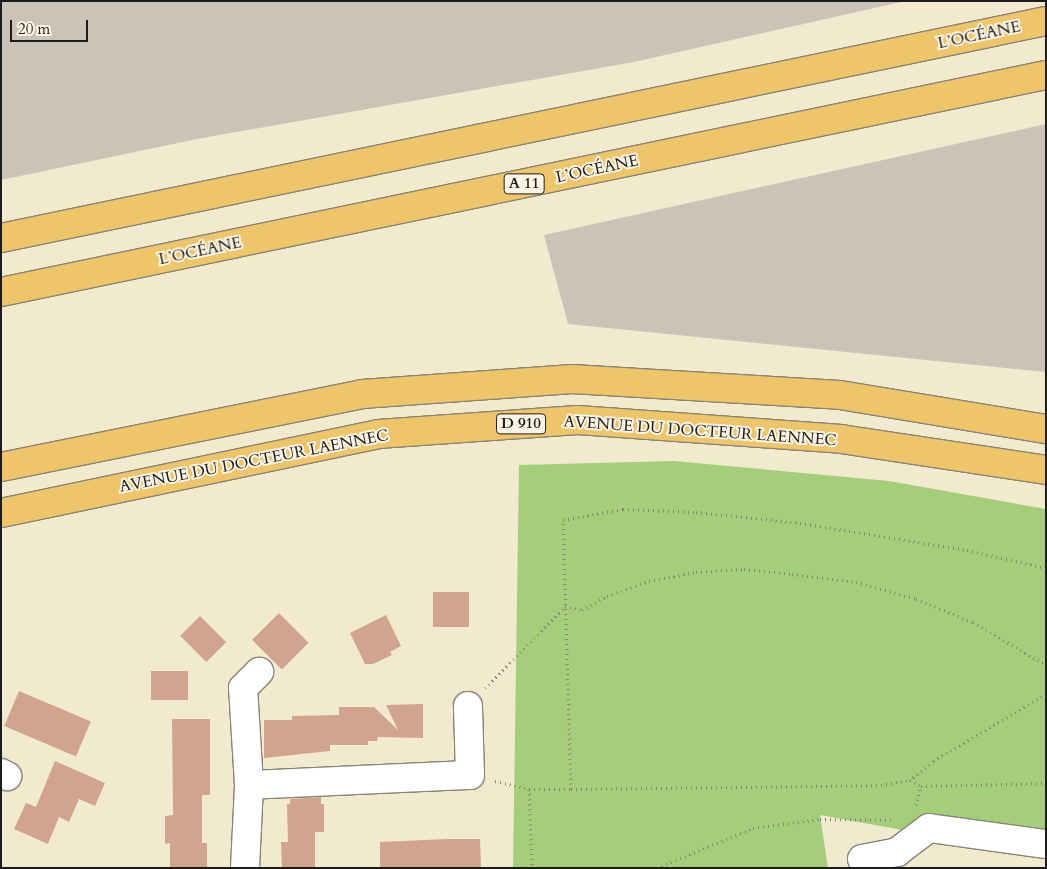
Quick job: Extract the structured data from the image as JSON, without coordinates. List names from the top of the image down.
{
  "streets": {
    "main road": [
      "L’OCÉANE",
      "A 11",
      "D 910",
      "AVENUE DU DOCTEUR LAENNEC"
    ]
  },
  "scale_bar": "20 m"
}
